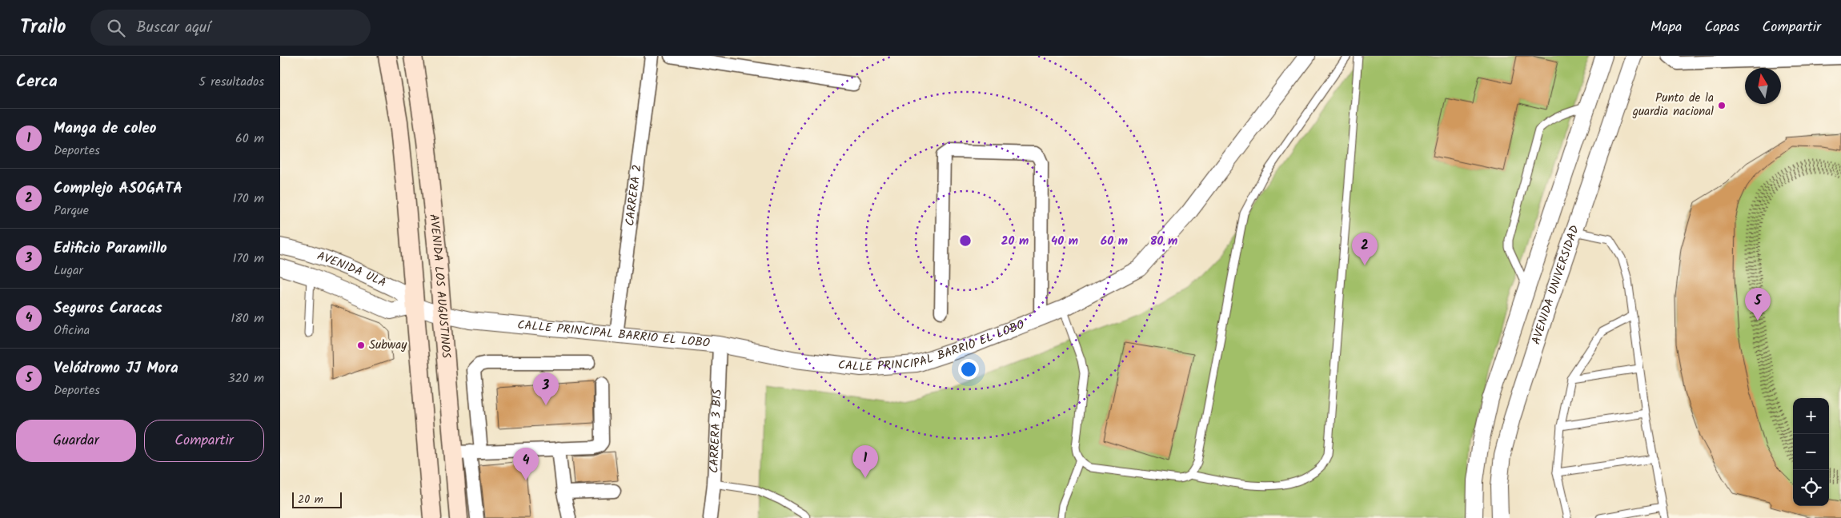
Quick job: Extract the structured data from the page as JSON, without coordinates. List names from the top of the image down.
{
  "streets": {
    "main road": ["AVENIDA LOS AUGUSTINOS"],
    "street": [
      "CARRERA 2",
      "AVENIDA ULA",
      "AVENIDA UNIVERSIDAD",
      "CALLE PRINCIPAL BARRIO EL LOBO",
      "CARRERA 3 BIS"
    ]
  },
  "crossings": [
    ["CARRERA 2", "CALLE PRINCIPAL BARRIO EL LOBO"],
    ["AVENIDA ULA", "AVENIDA LOS AUGUSTINOS"],
    ["AVENIDA ULA", "CALLE PRINCIPAL BARRIO EL LOBO"],
    ["AVENIDA LOS AUGUSTINOS", "CALLE PRINCIPAL BARRIO EL LOBO"],
    ["CALLE PRINCIPAL BARRIO EL LOBO", "CARRERA 3 BIS"]
  ],
  "places": ["Punto de la guardia nacional", "Subway"],
  "scale_bar": "20 m",
  "north": "top",
  "page": {
    "header": "Trailo",
    "search": "Buscar aquí",
    "nav": ["Mapa", "Capas", "Compartir"],
    "heading": ["Cerca", "5 resultados"],
    "list": [
      {
        "mark": "1",
        "name": "Manga de coleo",
        "note": "Deportes",
        "value": "60 m"
      },
      {
        "mark": "2",
        "name": "Complejo ASOGATA",
        "note": "Parque",
        "value": "170 m"
      },
      {
        "mark": "3",
        "name": "Edificio Paramillo",
        "note": "Lugar",
        "value": "170 m"
      },
      {
        "mark": "4",
        "name": "Seguros Caracas",
        "note": "Oficina",
        "value": "180 m"
      },
      {
        "mark": "5",
        "name": "Velódromo JJ Mora",
        "note": "Deportes",
        "value": "320 m"
      }
    ],
    "pins": [
      "2",
      "5",
      "3",
      "1",
      "4"
    ],
    "map_buttons": ["+", "−"],
    "buttons": ["Guardar", "Compartir"],
    "scale": "20 m"
  },
  "rings": [
    "20 m",
    "40 m",
    "60 m",
    "80 m"
  ]
}
